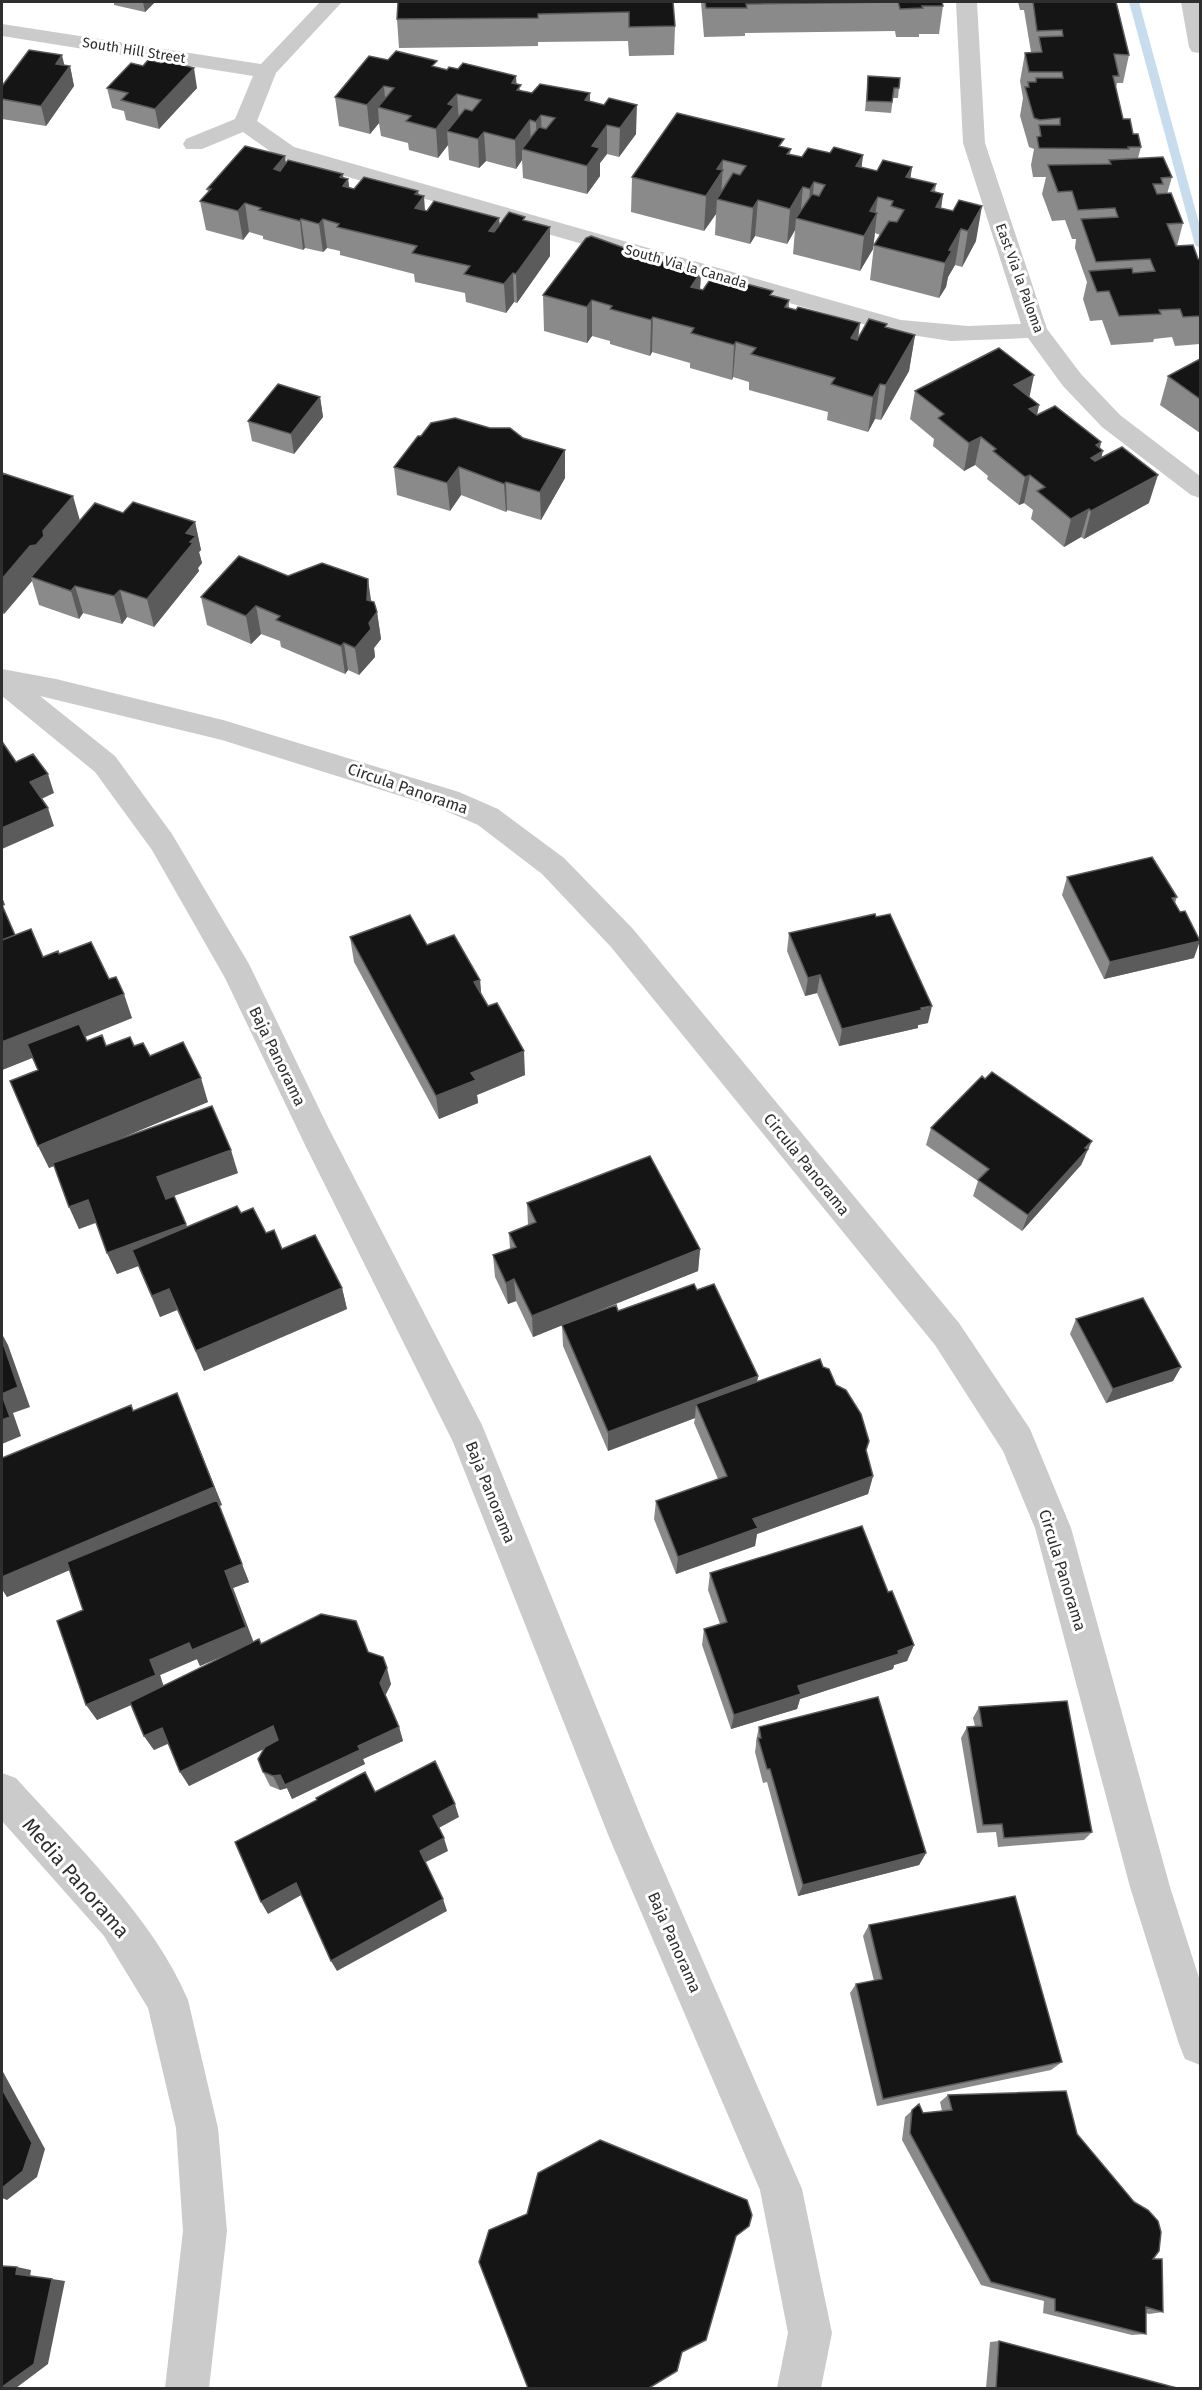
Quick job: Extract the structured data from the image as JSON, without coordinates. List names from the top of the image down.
{
  "streets": {
    "street": [
      "South Hill Street",
      "South Via la Canada",
      "East Via la Paloma",
      "Circula Panorama",
      "Baja Panorama",
      "Media Panorama"
    ]
  },
  "crossings": [
    ["South Via la Canada", "East Via la Paloma"],
    ["Circula Panorama", "Baja Panorama"]
  ]
}
